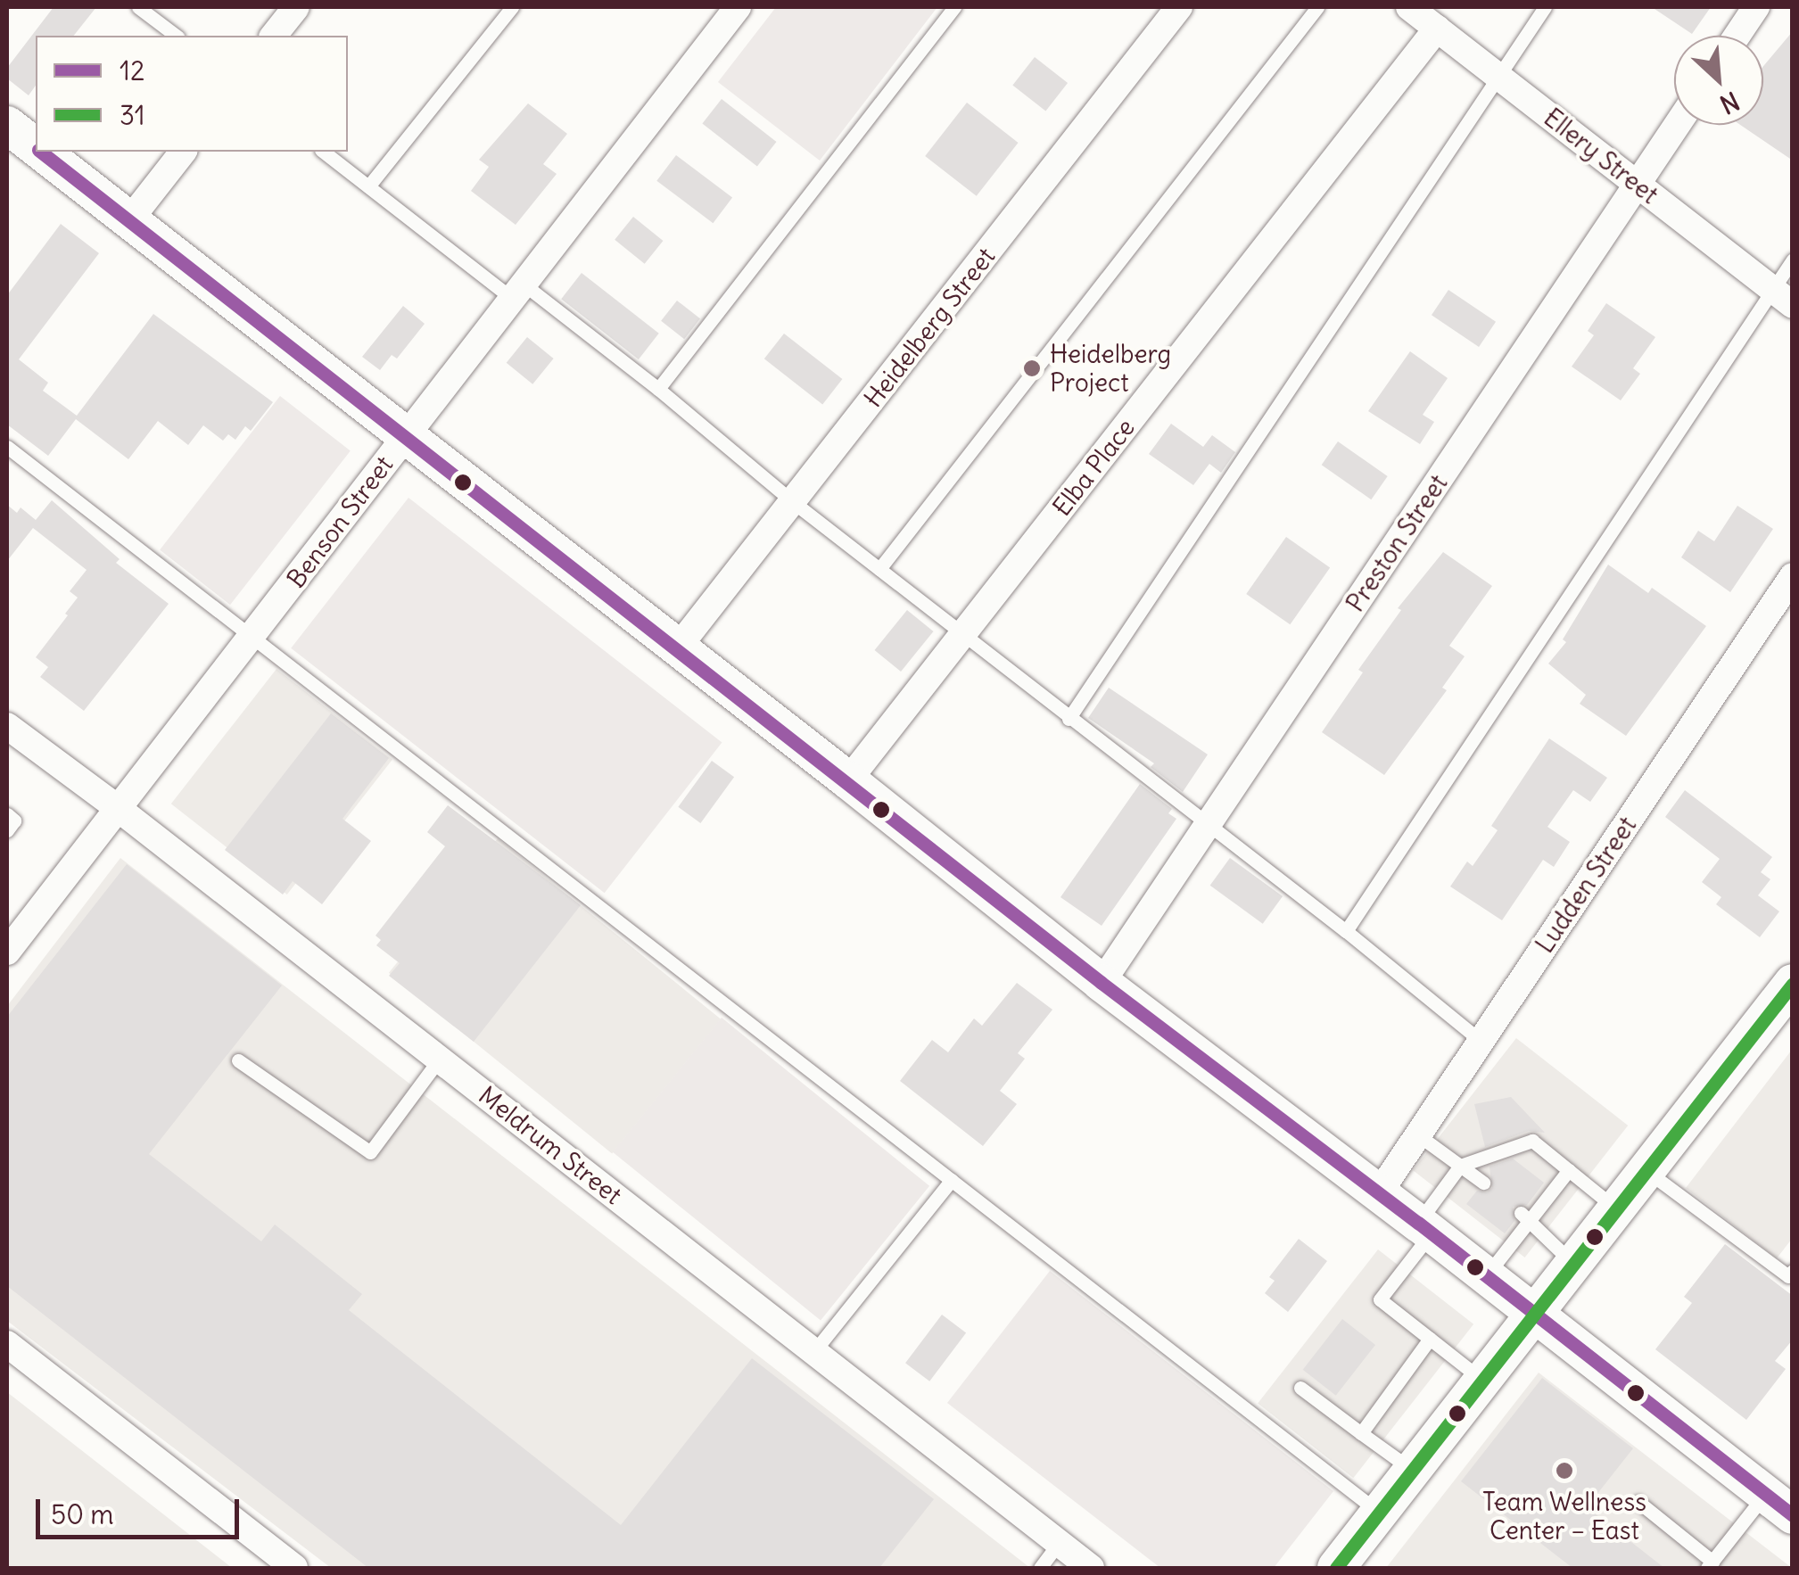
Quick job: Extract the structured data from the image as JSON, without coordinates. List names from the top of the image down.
{
  "streets": {
    "street": [
      "Ellery Street",
      "Heidelberg Street",
      "Elba Place",
      "Benson Street",
      "Preston Street",
      "Ludden Street",
      "Meldrum Street"
    ]
  },
  "crossings": [
    ["Ellery Street", "Elba Place"],
    ["Ellery Street", "Preston Street"],
    ["Benson Street", "Meldrum Street"]
  ],
  "places": ["Heidelberg Project", "Team Wellness Center – East"],
  "lines": ["transit line 12", "transit line 31"],
  "legend": ["12", "31"],
  "scale_bar": "50 m",
  "north": "bottom right"
}
